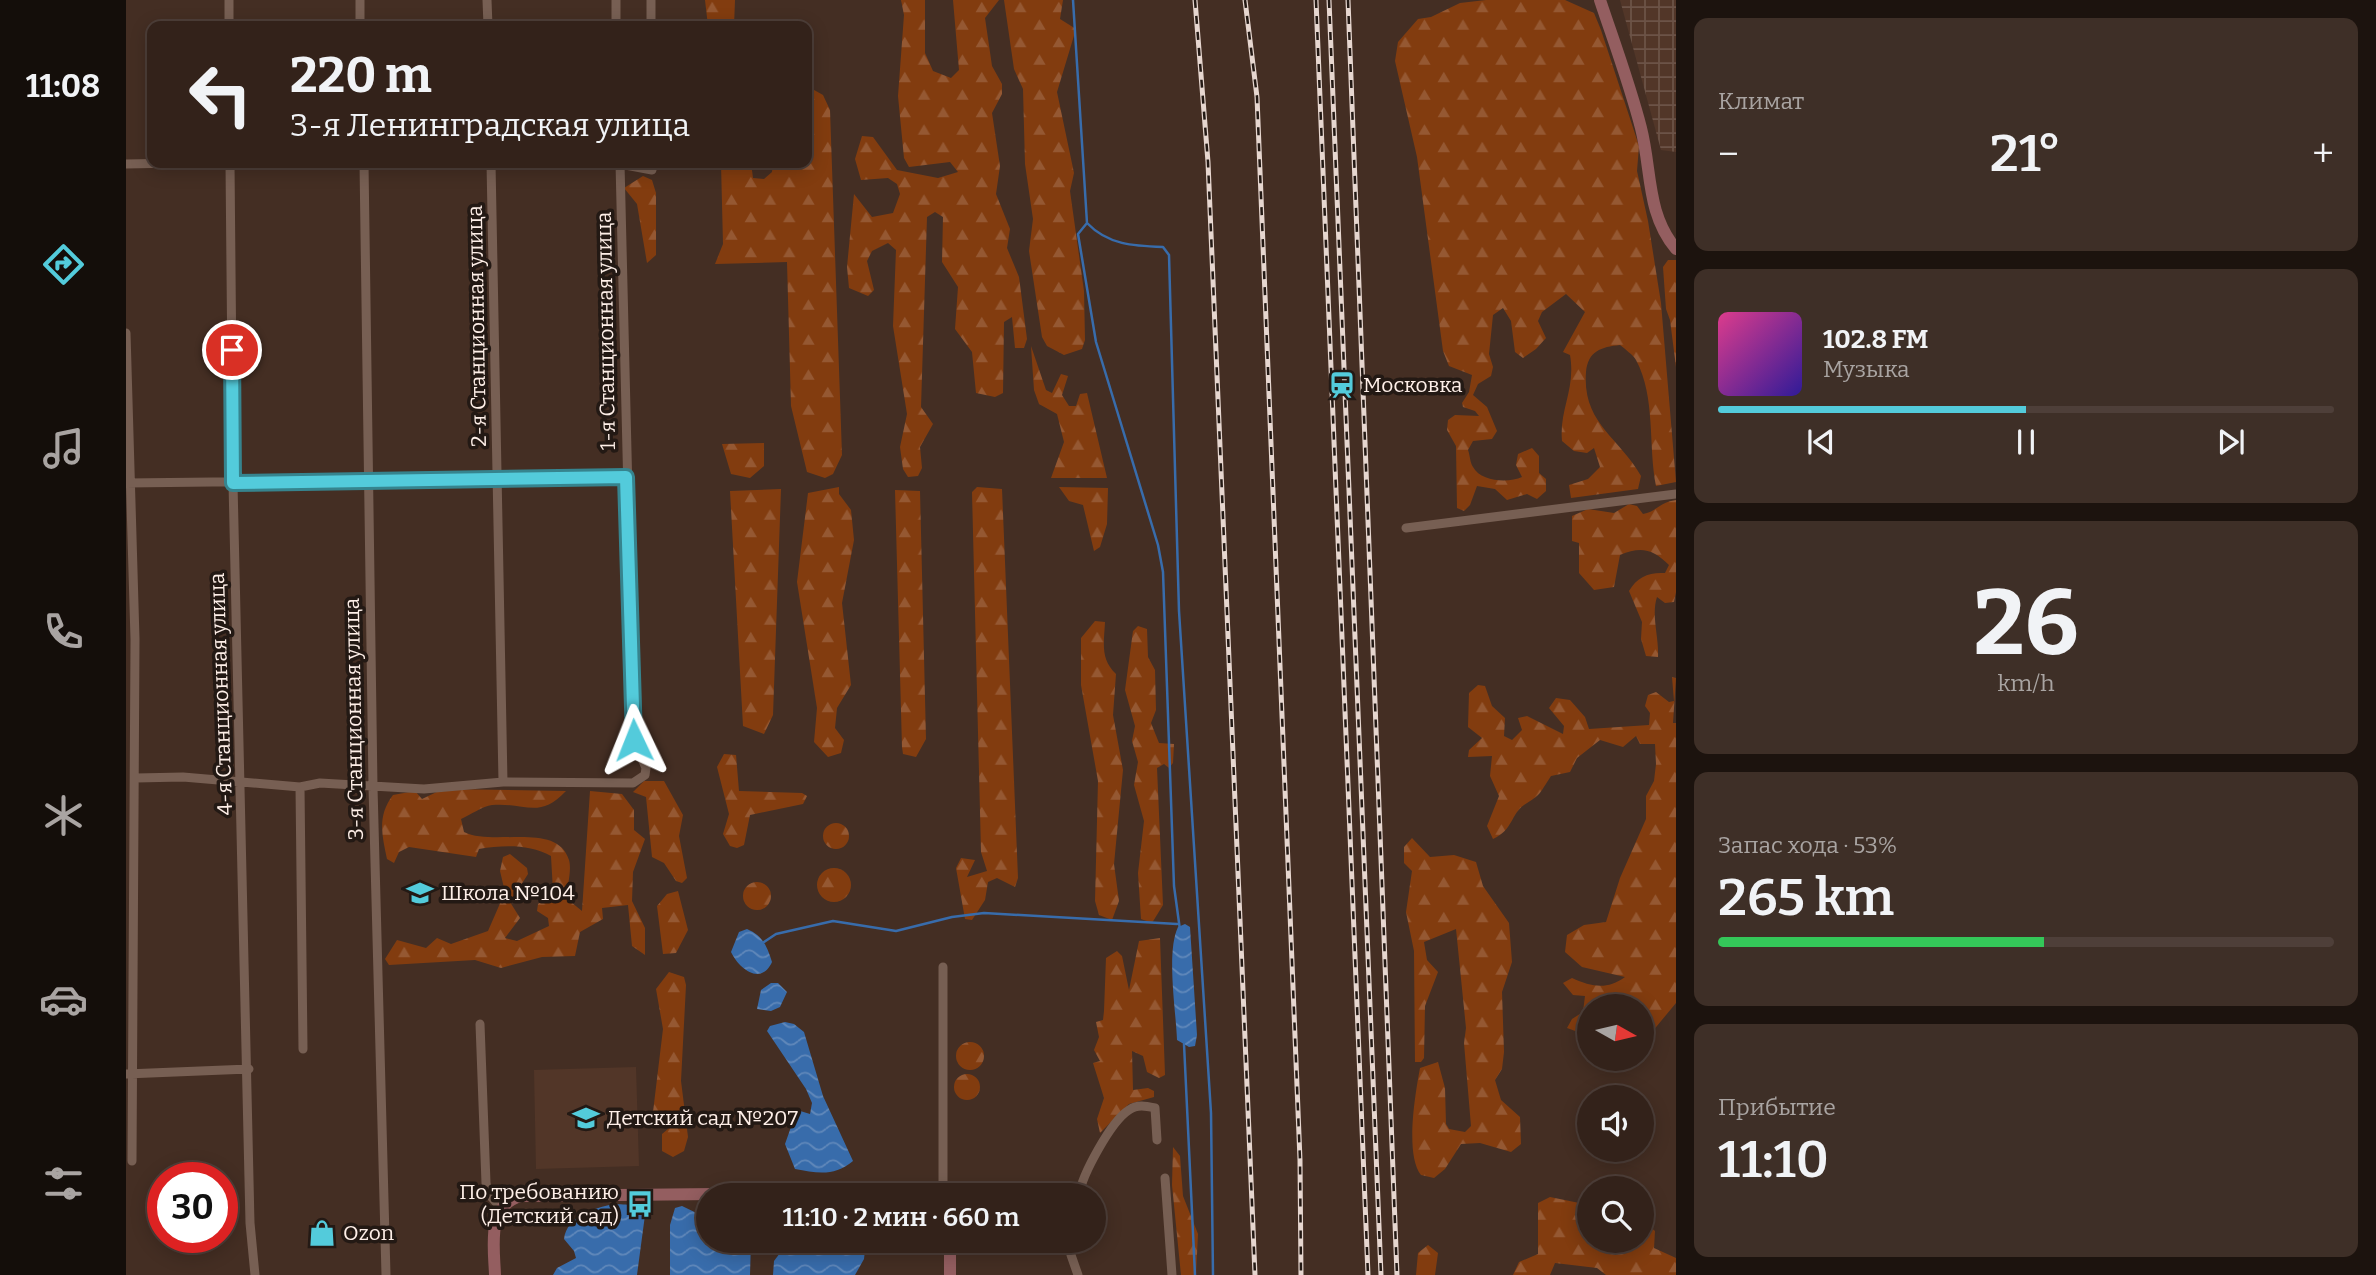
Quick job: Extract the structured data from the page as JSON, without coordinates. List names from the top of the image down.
{
  "streets": {
    "street": [
      "2-я Станционная улица",
      "1-я Станционная улица",
      "4-я Станционная улица",
      "3-я Станционная улица"
    ]
  },
  "crossings": [
    ["2-я Станционная улица", "1-я Станционная улица"]
  ],
  "places": {
    "station": ["Московка"],
    "school or university": ["Школа №104", "Детский сад №207"],
    "bus stop": ["По требованию (Детский сад)"],
    "shop": ["Ozon"]
  },
  "north": "right",
  "page": {
    "tabs": "11:08",
    "tile": [
      "Климат",
      ["26", "km/h"],
      ["Запас хода · 53%", "265 km"],
      ["Прибытие", "11:10"]
    ],
    "turn": ["220 m", "3-я Ленинградская улица"],
    "heat": ["−", "21°", "+"],
    "song": ["102.8 FM", "Музыка"],
    "limit": "30",
    "trip": "11:10 · 2 мин · 660 m"
  }
}
